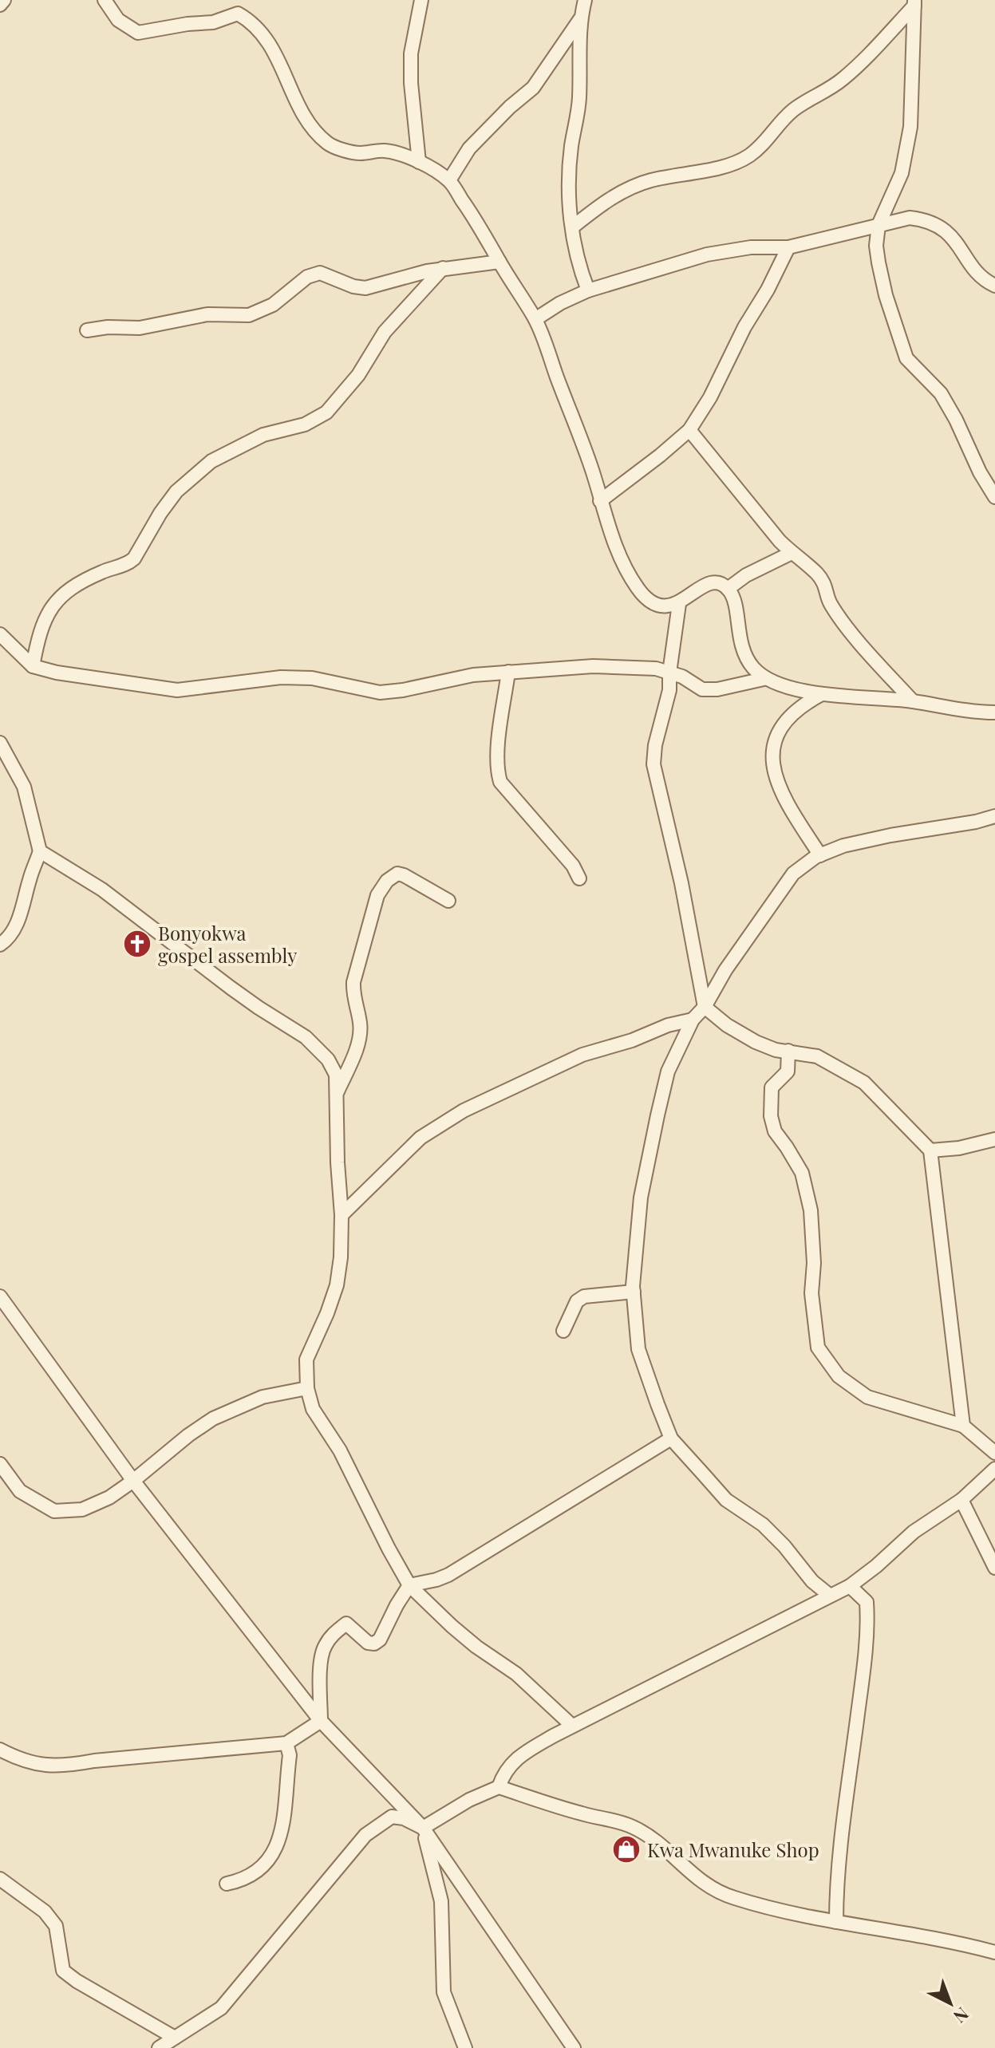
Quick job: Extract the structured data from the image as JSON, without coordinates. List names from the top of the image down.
{
  "places": {
    "church": ["Bonyokwa gospel assembly"],
    "shop": ["Kwa Mwanuke Shop"]
  },
  "north": "bottom right"
}
